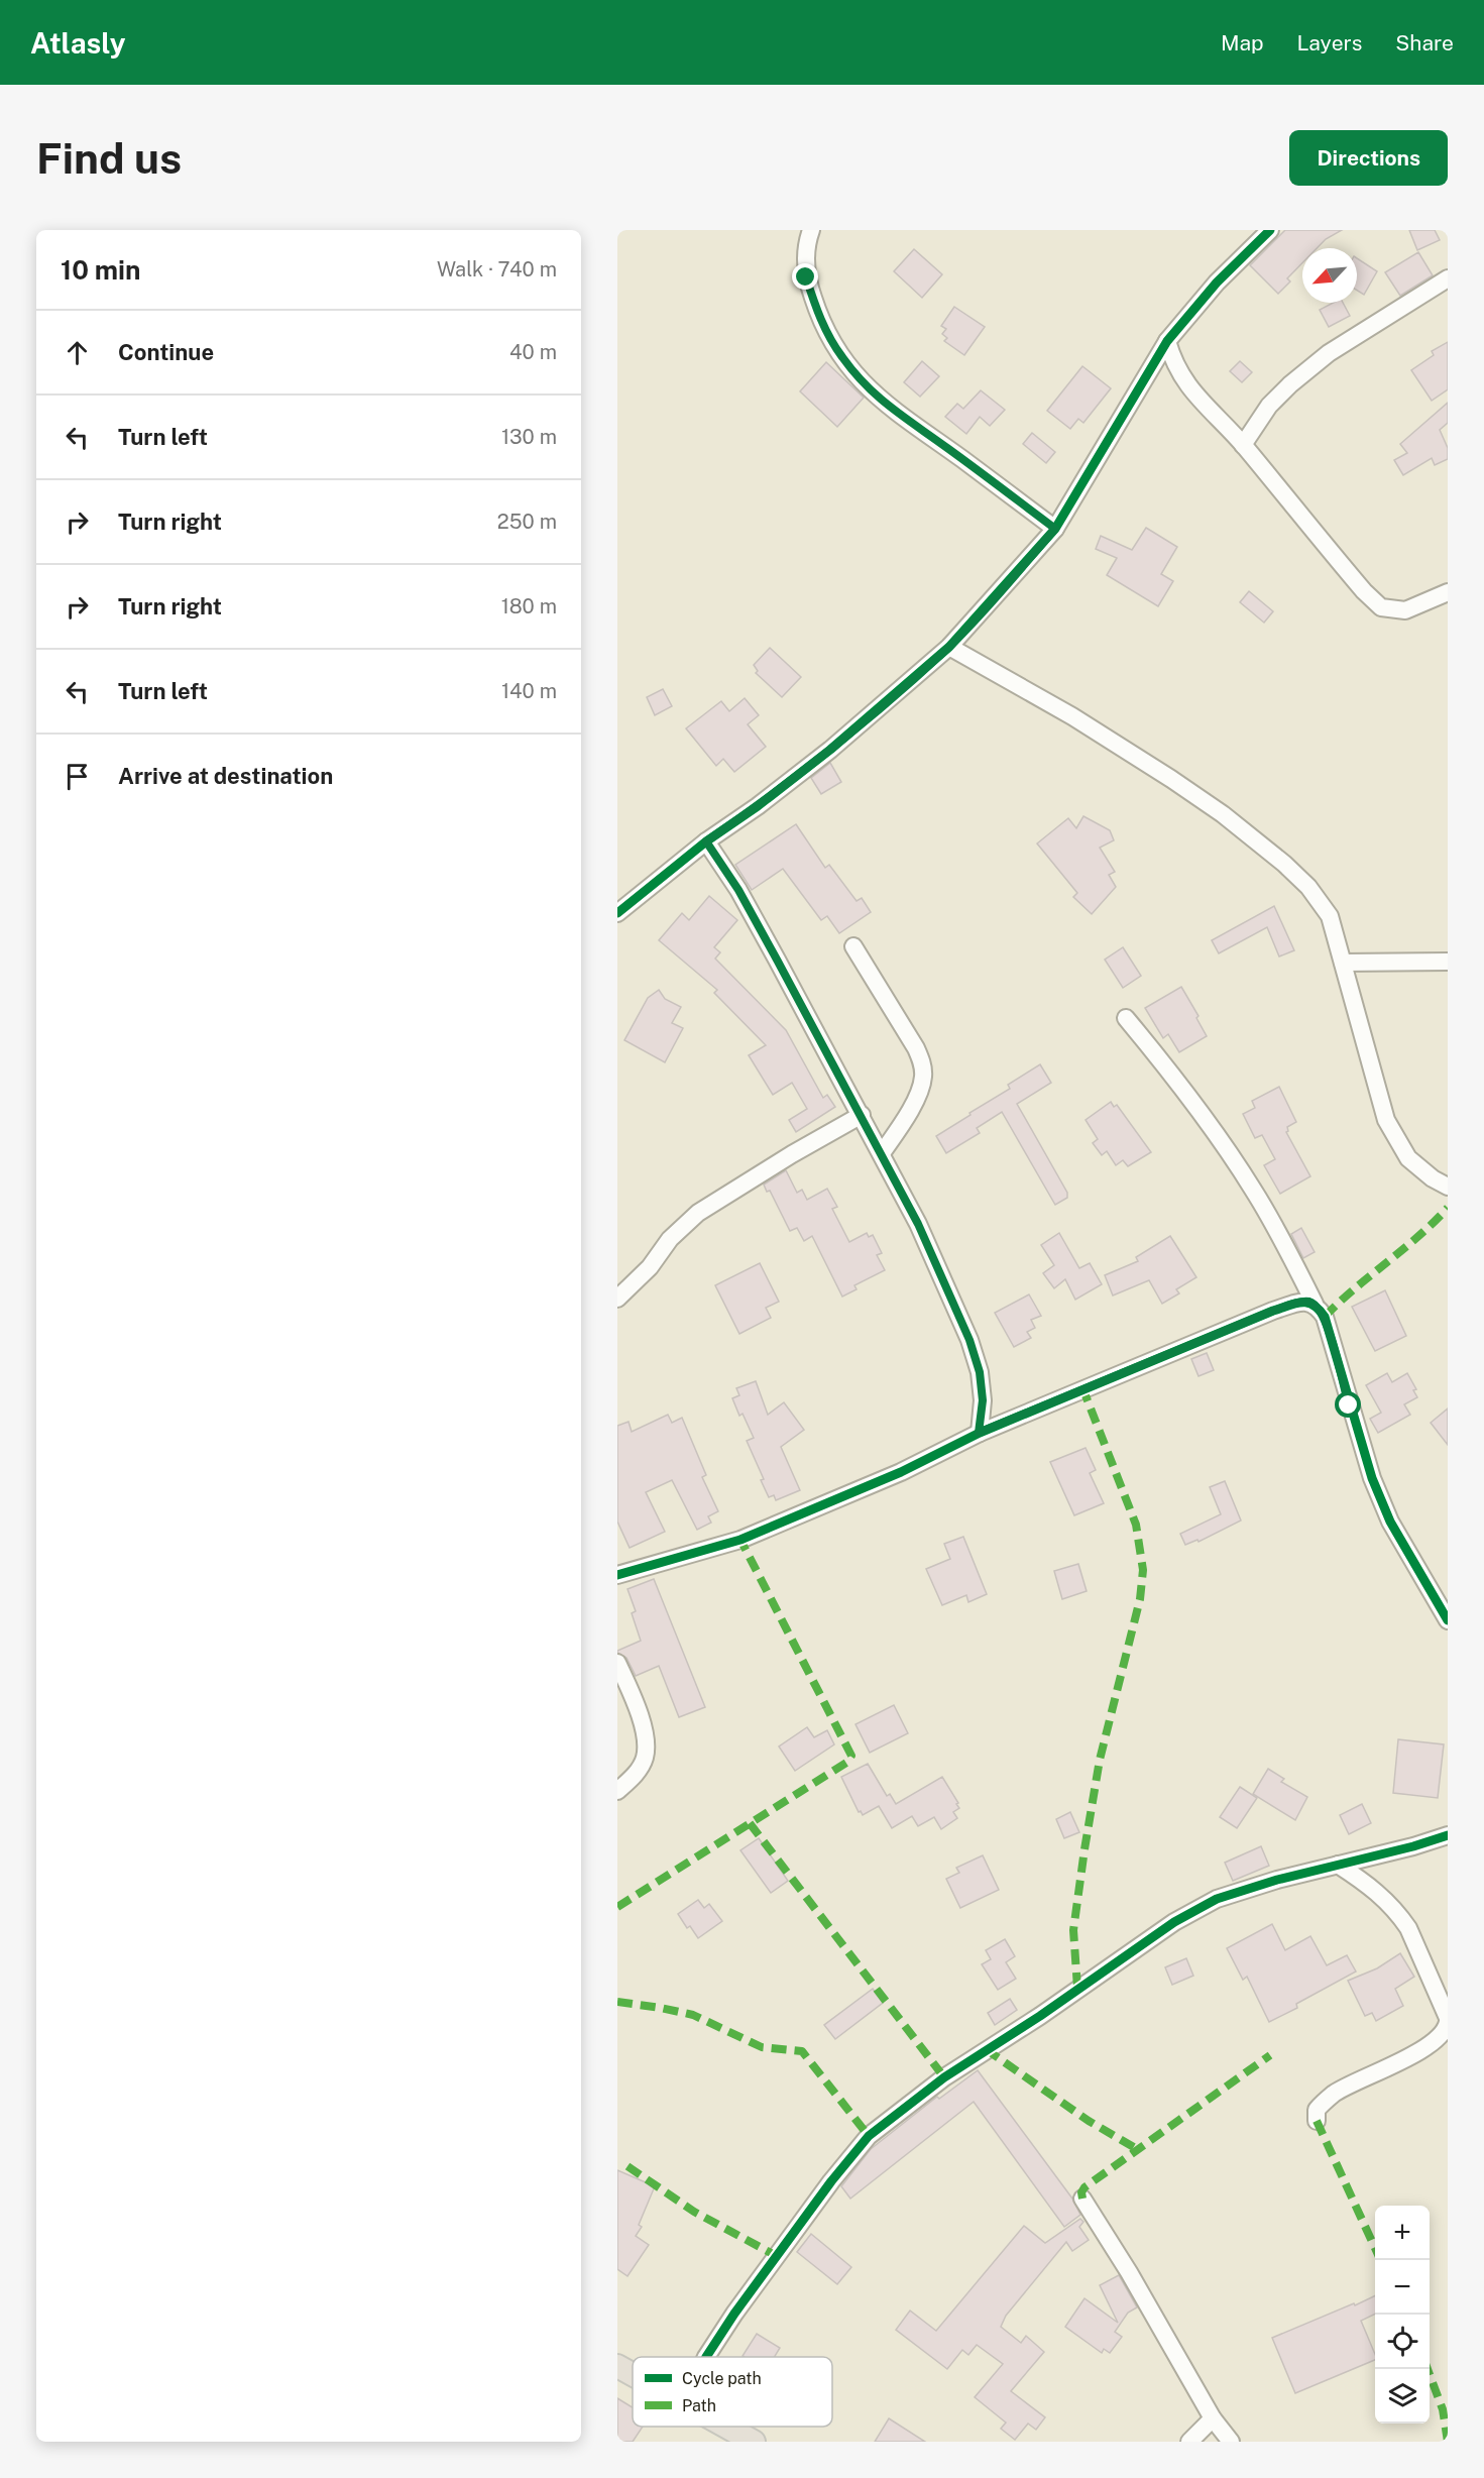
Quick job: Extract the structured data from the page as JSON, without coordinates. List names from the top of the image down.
{
  "legend": ["Cycle path", "Path"],
  "north": "bottom left",
  "page": {
    "header": "Atlasly",
    "nav": ["Map", "Layers", "Share"],
    "buttons": "Directions",
    "title": "Find us",
    "heading": ["10 min", "Walk · 740 m"],
    "list": [
      ["Continue", "40 m"],
      ["Turn left", "130 m"],
      ["Turn right", "250 m"],
      ["Turn right", "180 m"],
      ["Turn left", "140 m"],
      "Arrive at destination"
    ],
    "map_buttons": ["+", "−"]
  }
}
